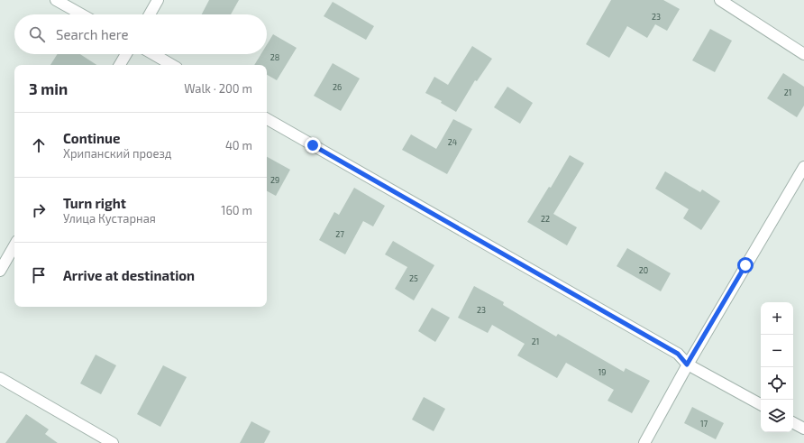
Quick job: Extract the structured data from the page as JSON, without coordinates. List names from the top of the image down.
{
  "house_numbers": [
    "23",
    "28",
    "26",
    "21",
    "24",
    "29",
    "22",
    "27",
    "20",
    "25",
    "23",
    "21",
    "19",
    "17"
  ],
  "page": {
    "search": "Search here",
    "heading": ["3 min", "Walk · 200 m"],
    "list": [
      ["Continue", "Хрипанский проезд", "40 m"],
      ["Turn right", "Улица Кустарная", "160 m"],
      "Arrive at destination"
    ],
    "map_buttons": ["+", "−"]
  }
}
